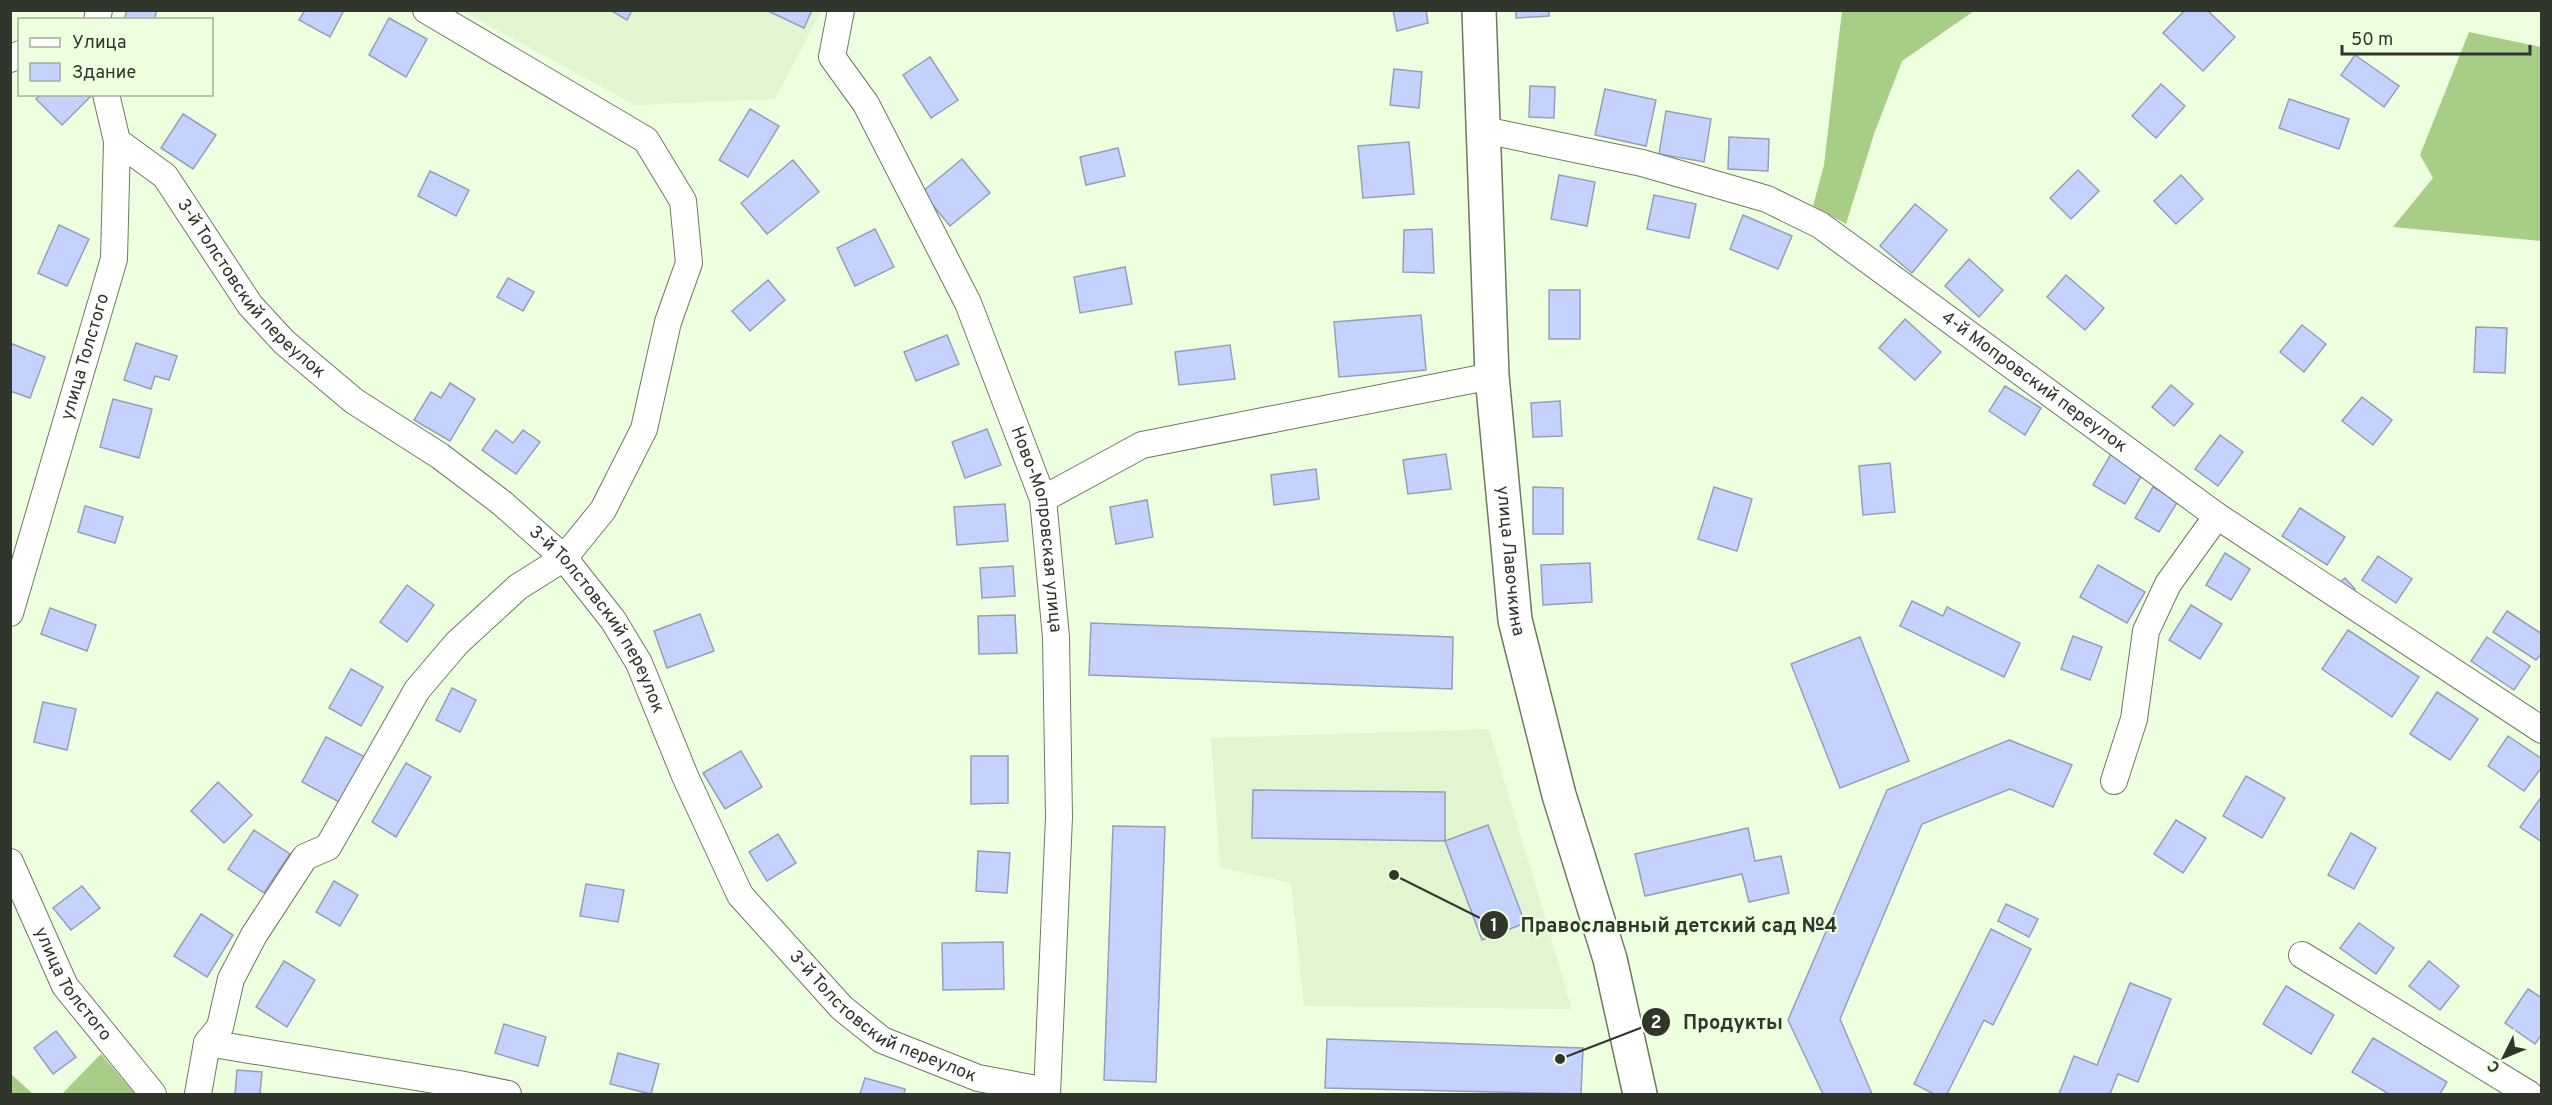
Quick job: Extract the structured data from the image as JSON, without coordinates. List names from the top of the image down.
{
  "streets": {
    "main road": ["улица Лавочкина"],
    "street": [
      "3-й Толстовский переулок",
      "улица Толстого",
      "4-й Мопровский переулок",
      "Ново-Мопровская улица"
    ]
  },
  "crossings": [
    ["3-й Толстовский переулок", "улица Толстого"],
    ["3-й Толстовский переулок", "Ново-Мопровская улица"],
    ["4-й Мопровский переулок", "улица Лавочкина"]
  ],
  "places": ["Православный детский сад №4", "Продукты"],
  "legend": ["Улица", "Здание"],
  "scale_bar": "50 m",
  "north": "bottom left"
}
